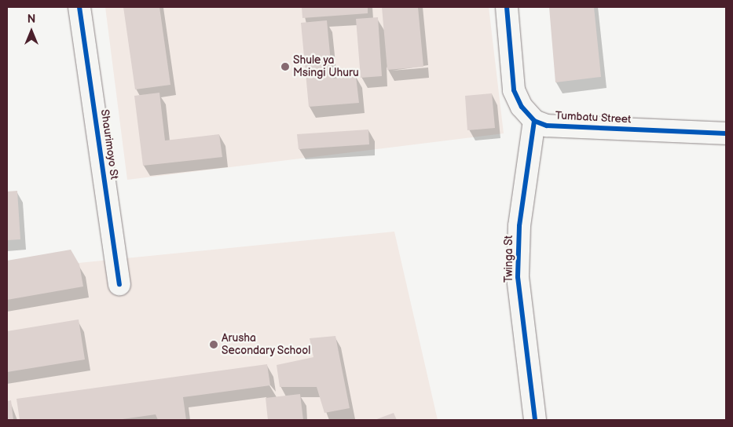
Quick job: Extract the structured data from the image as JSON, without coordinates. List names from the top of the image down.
{
  "streets": {
    "street": ["Tumbatu Street", "Shaurimoyo St", "Twinga St"]
  },
  "crossings": [
    ["Tumbatu Street", "Twinga St"]
  ],
  "places": ["Shule ya Msingi Uhuru", "Arusha Secondary School"],
  "north": "top"
}
